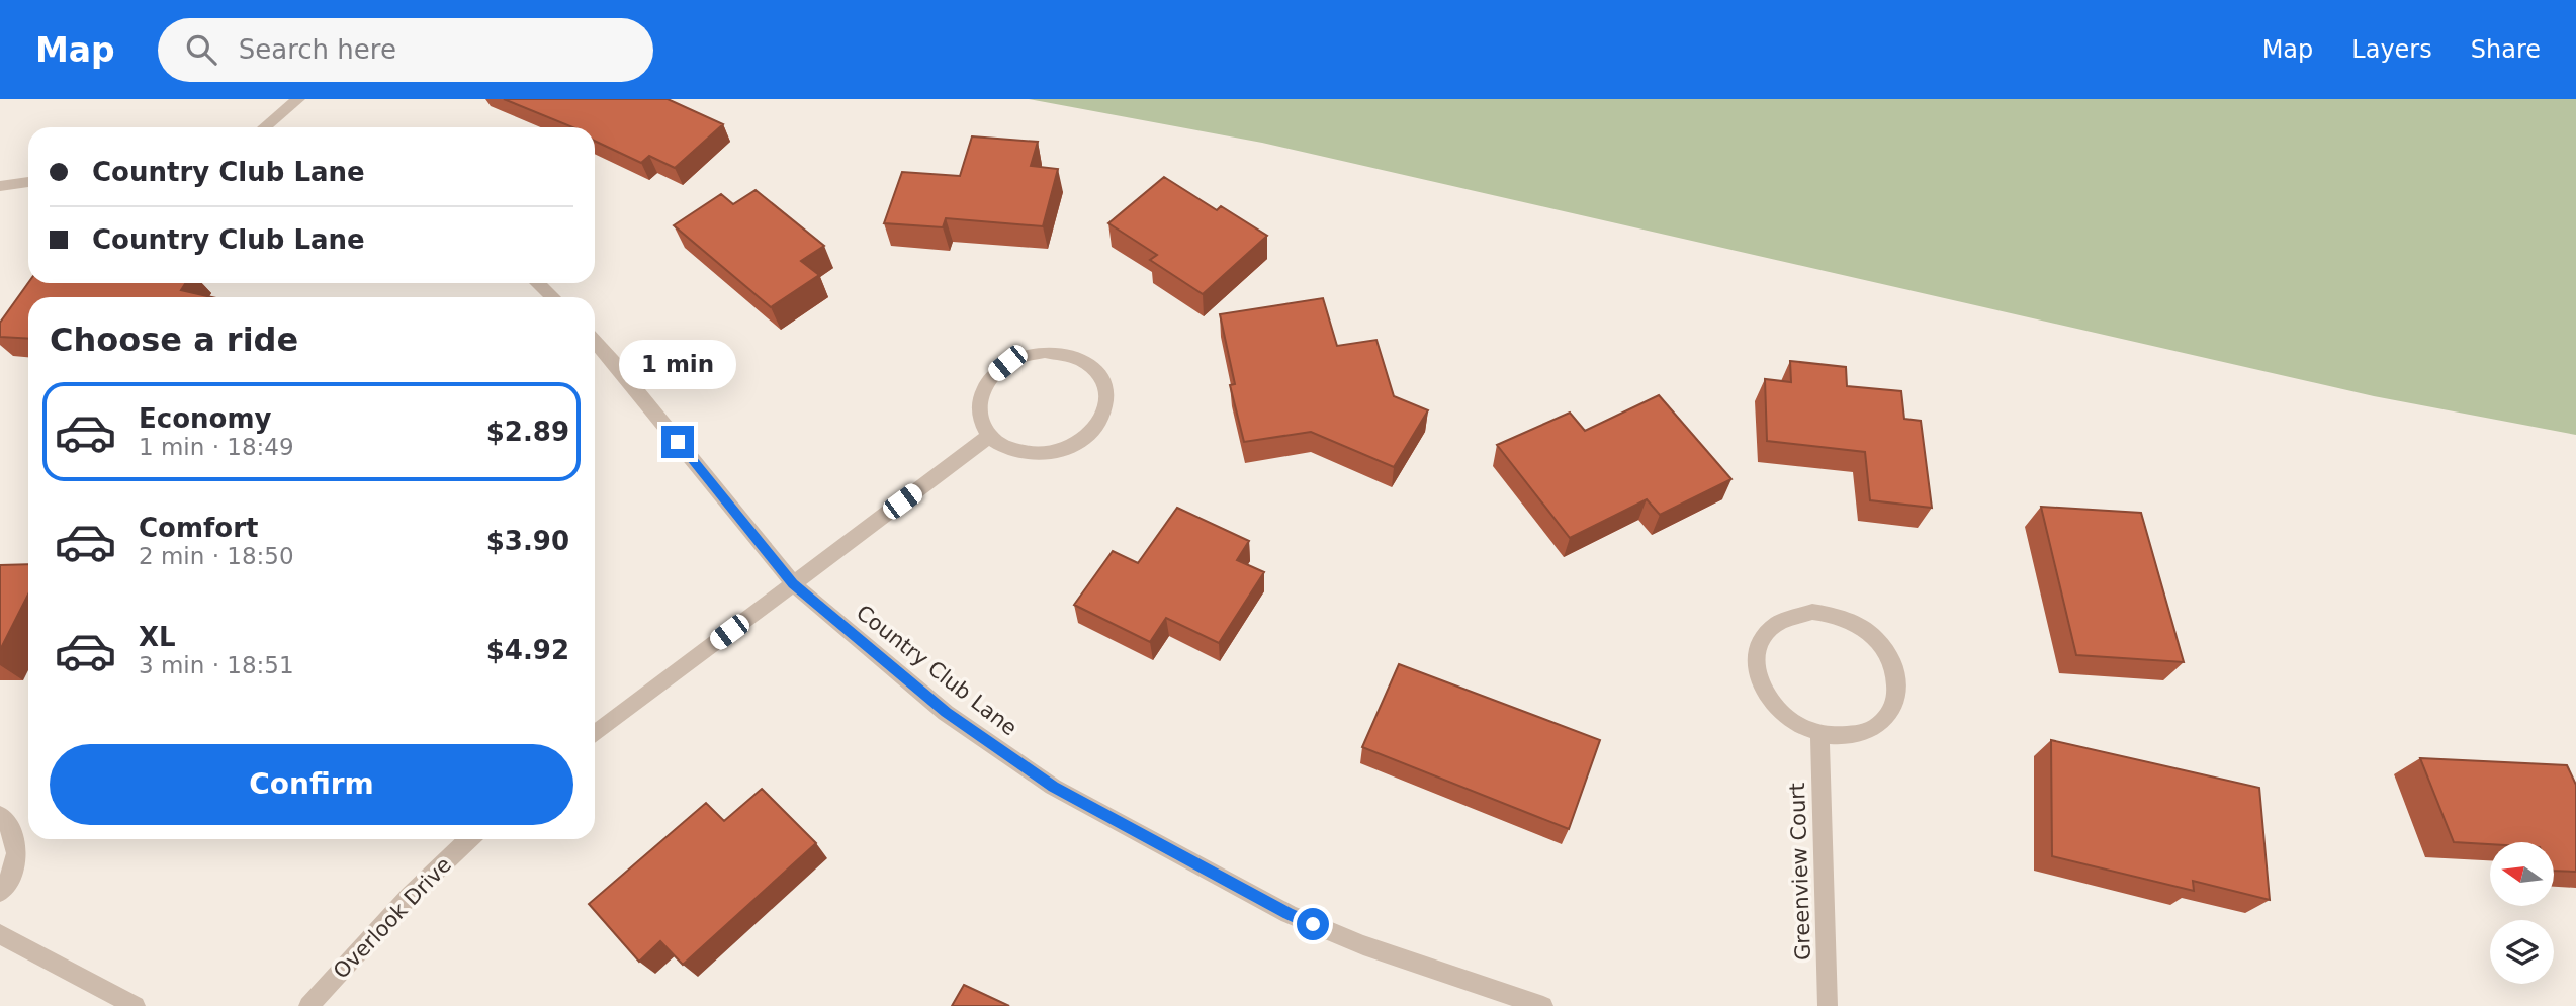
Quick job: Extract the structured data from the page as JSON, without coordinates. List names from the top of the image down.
{
  "streets": {
    "street": ["Country Club Lane", "Greenview Court", "Overlook Drive"]
  },
  "north": "left",
  "page": {
    "header": "Map",
    "search": "Search here",
    "nav": ["Map", "Layers", "Share"],
    "banner": ["Country Club Lane", "Country Club Lane"],
    "heading": "Choose a ride",
    "bubble": "1 min",
    "list": [
      {
        "name": "Economy",
        "note": "1 min · 18:49",
        "value": "$2.89"
      },
      {
        "name": "Comfort",
        "note": "2 min · 18:50",
        "value": "$3.90"
      },
      {
        "name": "XL",
        "note": "3 min · 18:51",
        "value": "$4.92"
      }
    ],
    "buttons": "Confirm"
  }
}
